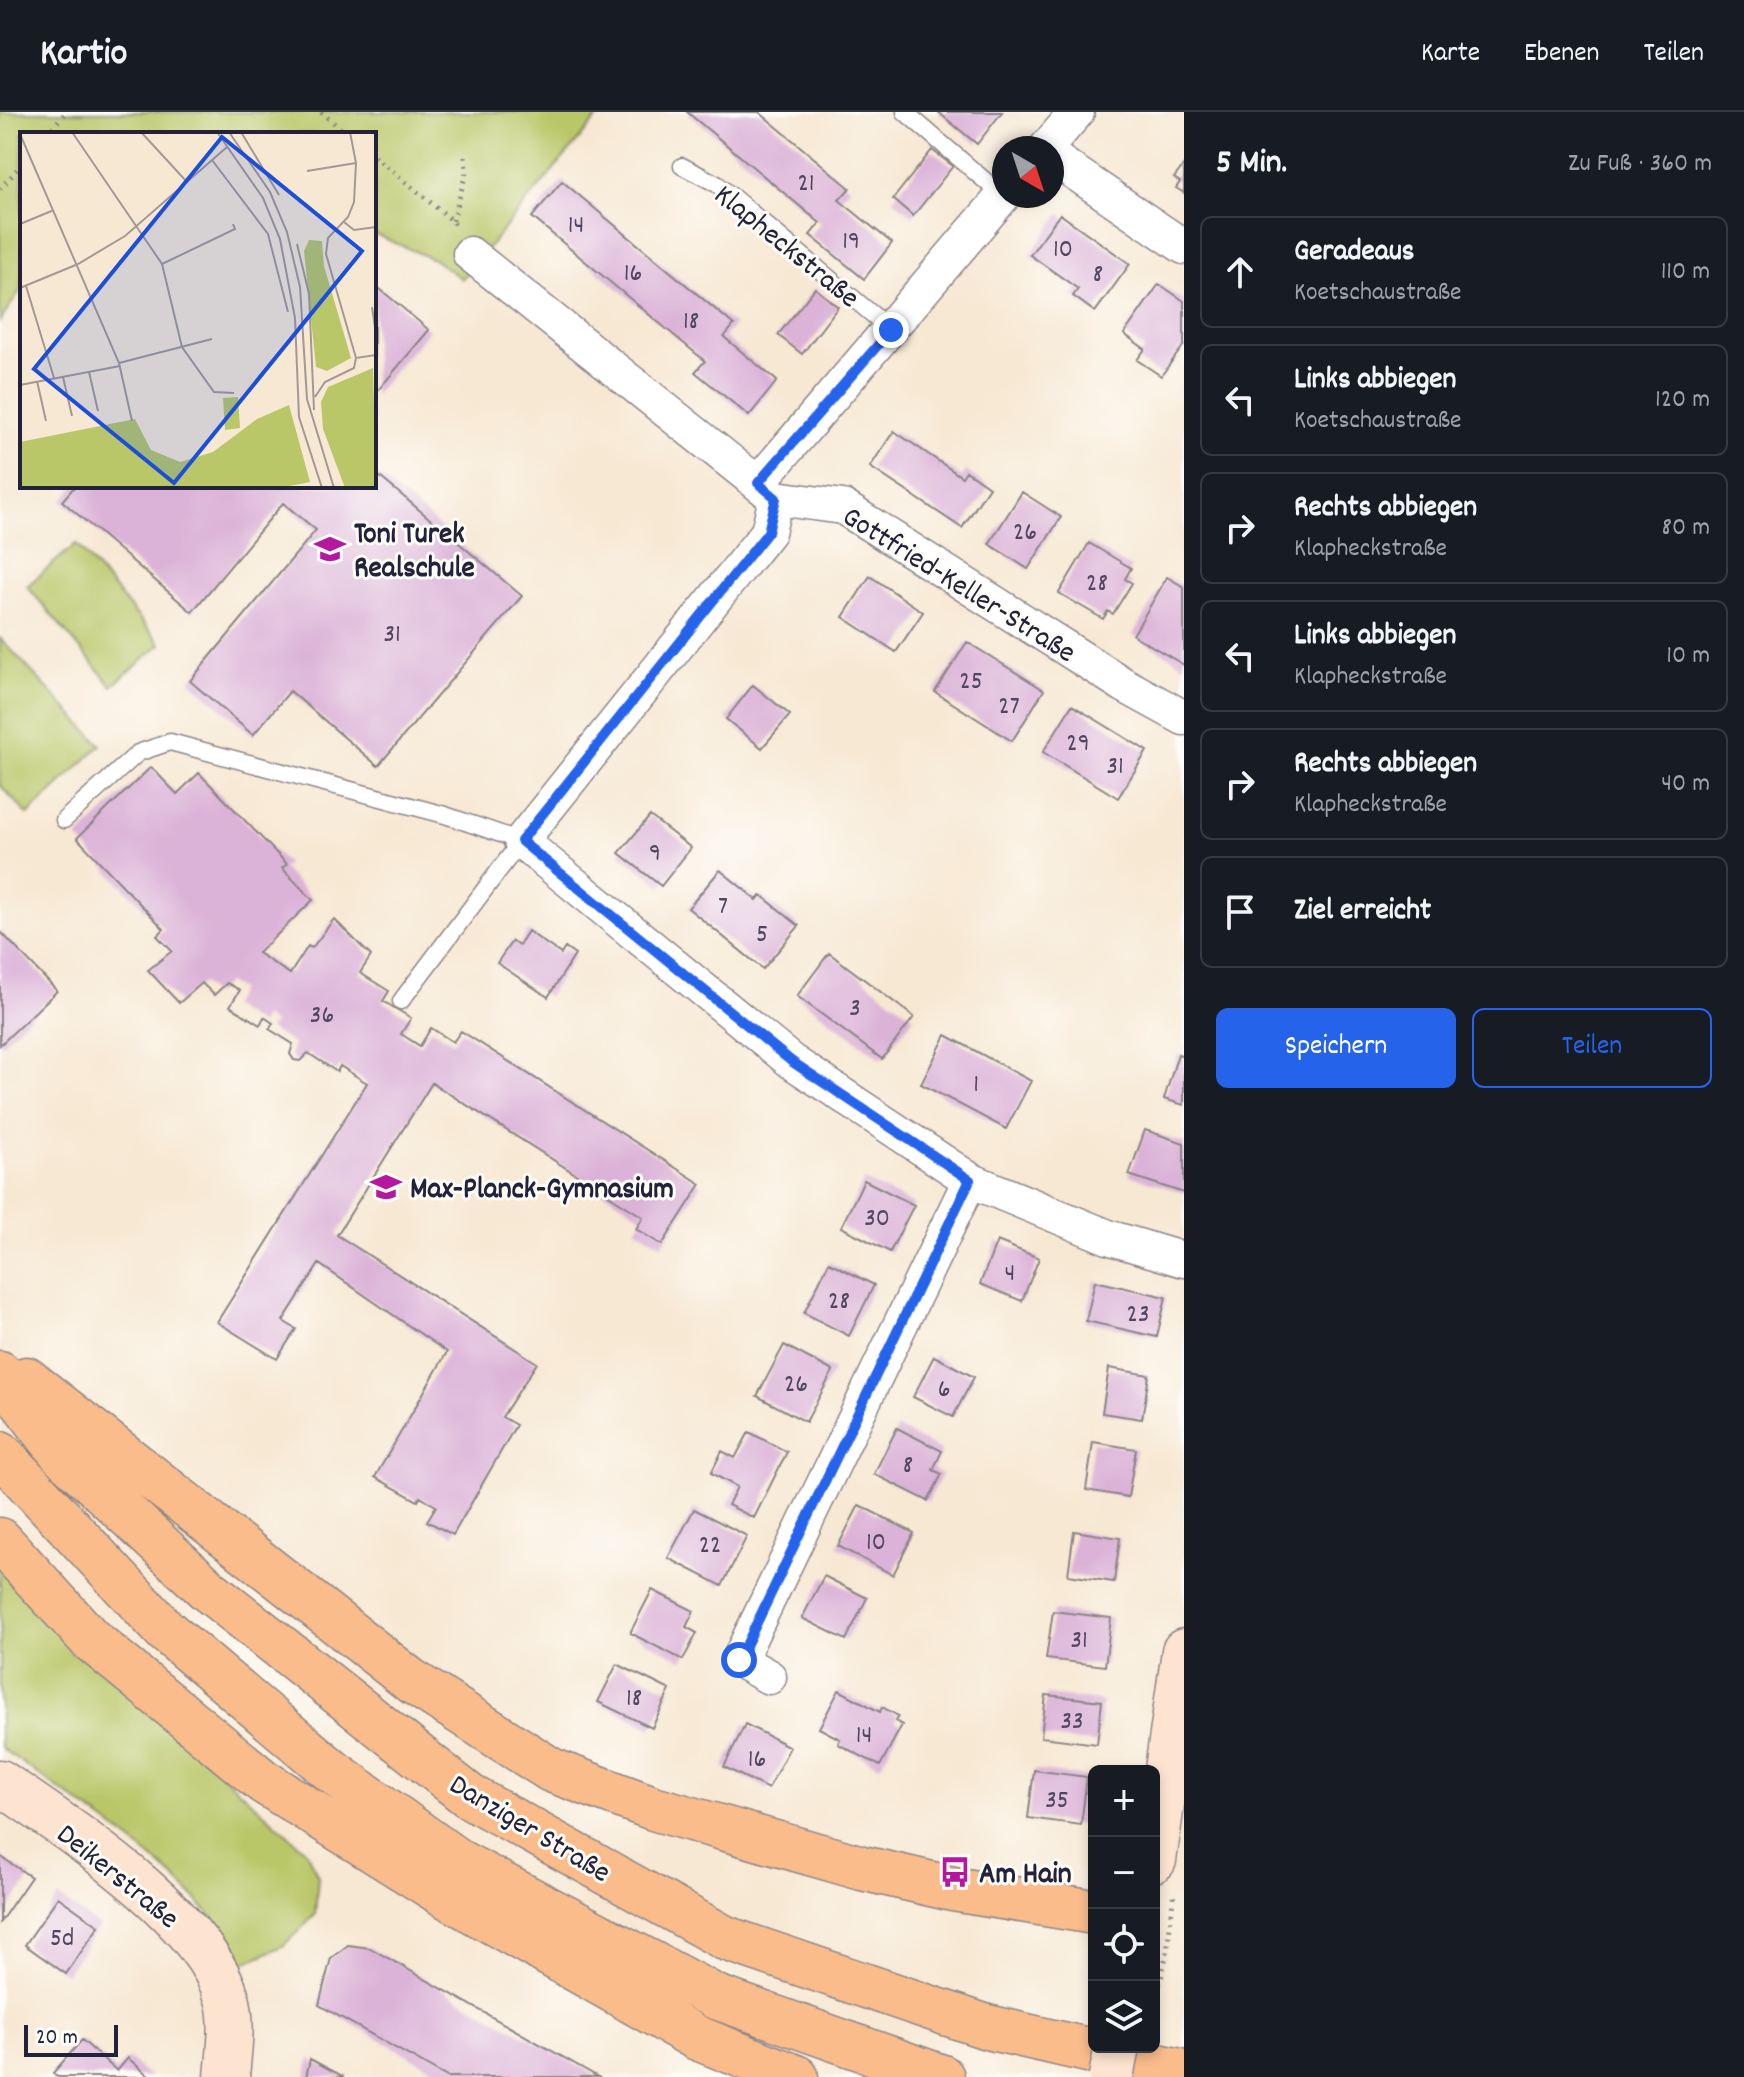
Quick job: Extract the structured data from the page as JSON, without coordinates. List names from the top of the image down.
{
  "streets": {
    "highway": ["Danziger Straße"],
    "street": ["Klapheckstraße", "Gottfried-Keller-Straße", "Deikerstraße"]
  },
  "crossings": [
    ["Klapheckstraße", "Gottfried-Keller-Straße"]
  ],
  "places": {
    "school or university": ["Toni Turek Realschule", "Max-Planck-Gymnasium"],
    "bus stop": ["Am Hain"]
  },
  "house_numbers": [
    "21",
    "14",
    "19",
    "10",
    "16",
    "8",
    "18",
    "26",
    "28",
    "31",
    "25",
    "27",
    "29",
    "31",
    "9",
    "7",
    "5",
    "3",
    "36",
    "1",
    "30",
    "4",
    "28",
    "23",
    "26",
    "6",
    "8",
    "10",
    "22",
    "31",
    "18",
    "33",
    "14",
    "16",
    "35",
    "5d"
  ],
  "scale_bar": "20 m",
  "north": "bottom right",
  "page": {
    "header": "Kartio",
    "nav": ["Karte", "Ebenen", "Teilen"],
    "heading": ["5 Min.", "Zu Fuß · 360 m"],
    "list": [
      ["Geradeaus", "Koetschaustraße", "110 m"],
      ["Links abbiegen", "Koetschaustraße", "120 m"],
      ["Rechts abbiegen", "Klapheckstraße", "80 m"],
      ["Links abbiegen", "Klapheckstraße", "10 m"],
      ["Rechts abbiegen", "Klapheckstraße", "40 m"],
      "Ziel erreicht"
    ],
    "buttons": ["Speichern", "Teilen"],
    "map_buttons": ["+", "−"],
    "scale": "20 m"
  }
}
